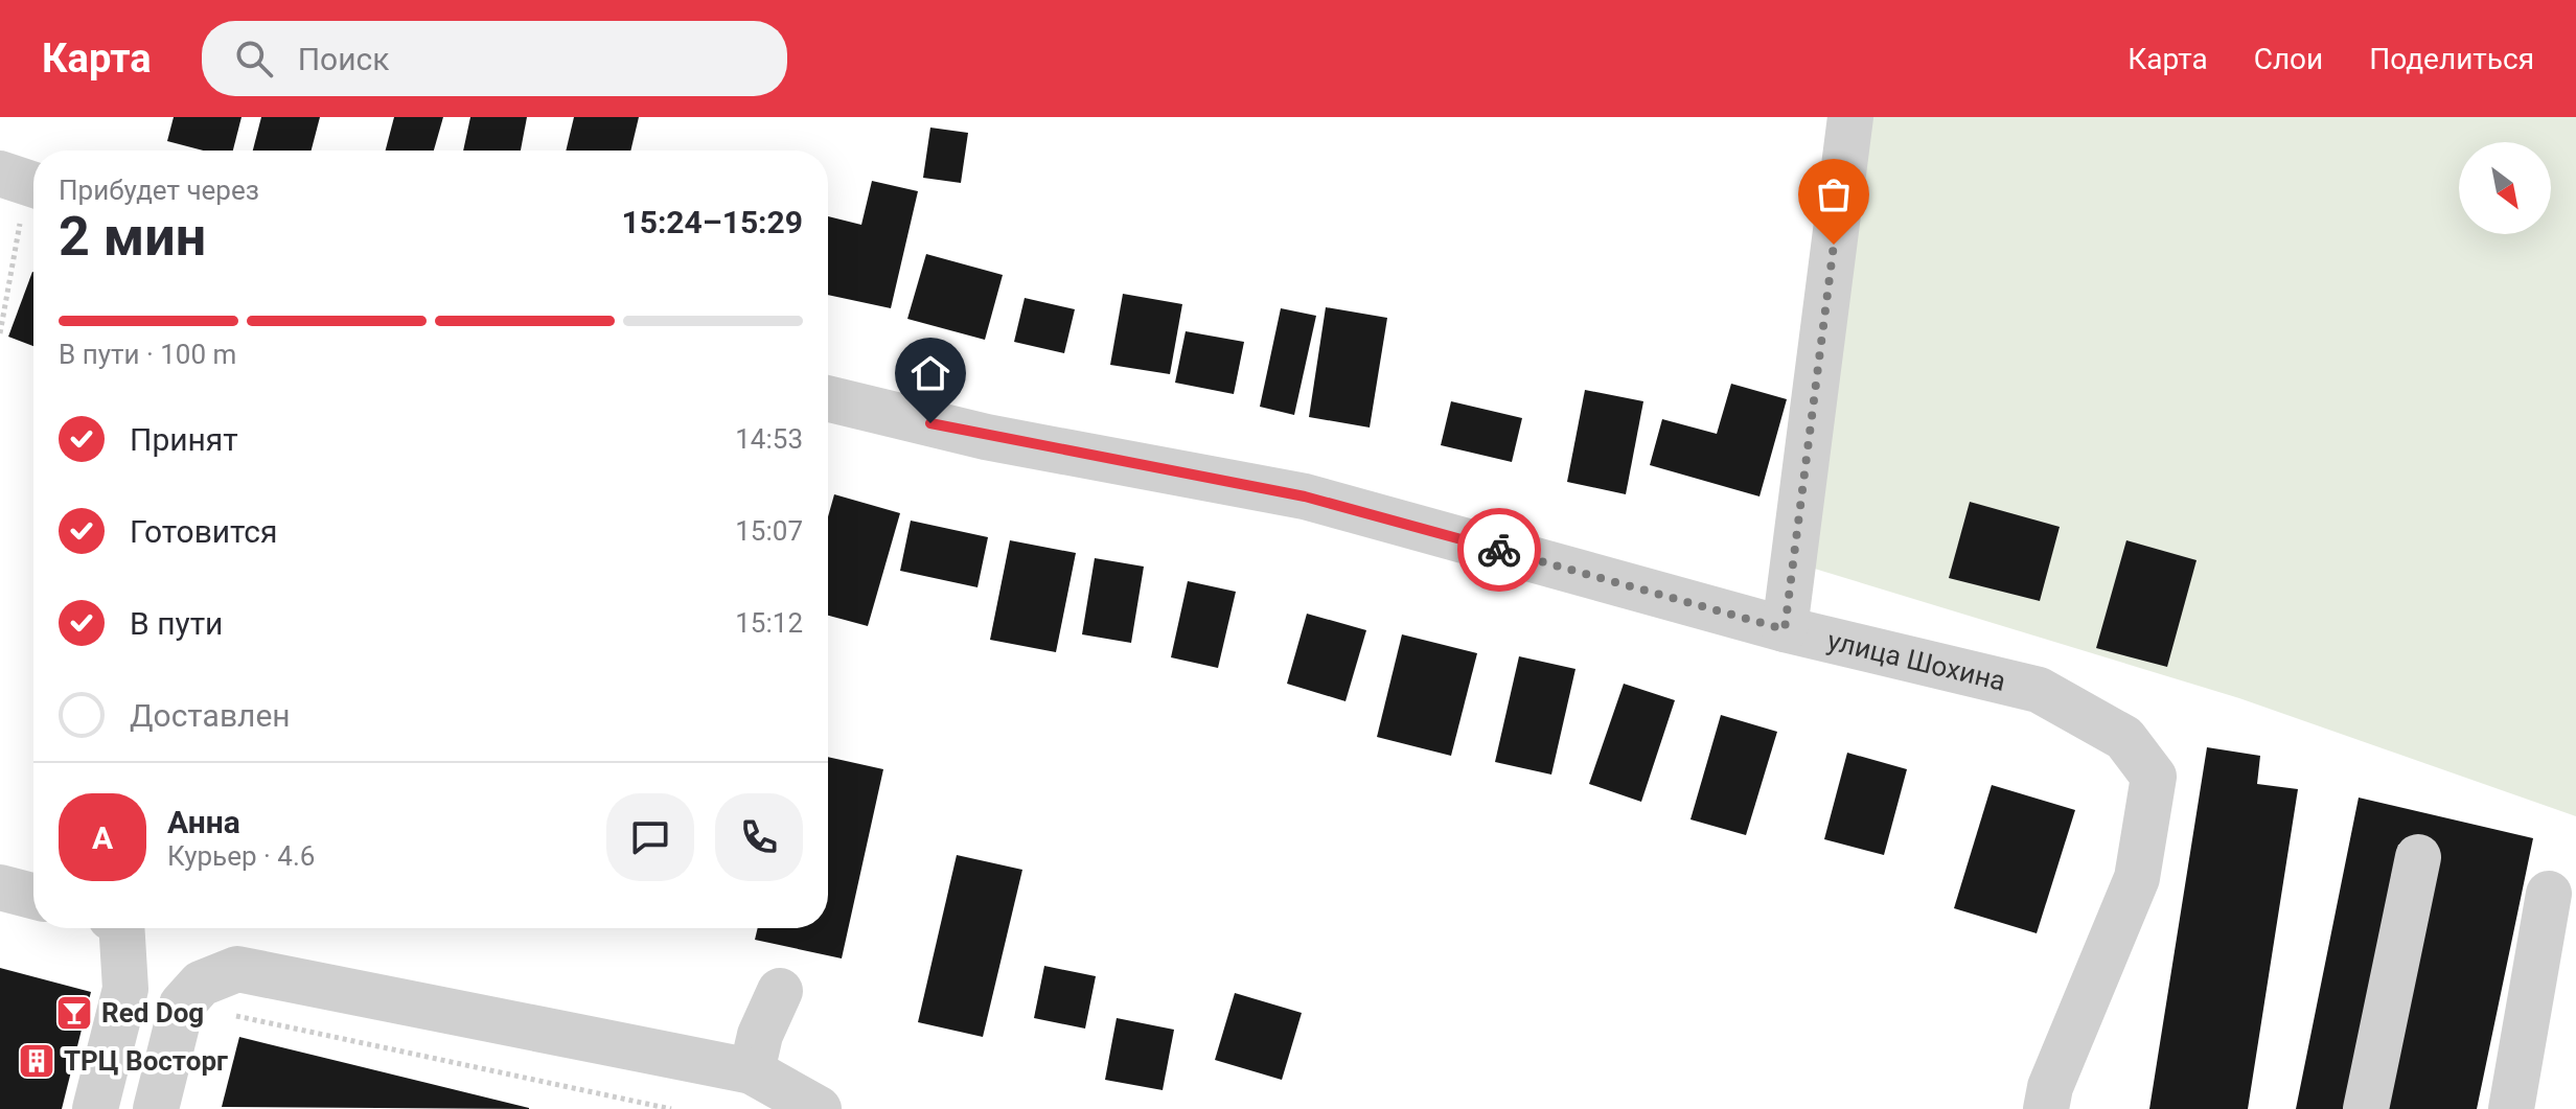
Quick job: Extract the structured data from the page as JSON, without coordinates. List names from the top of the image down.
{
  "streets": {
    "street": ["улица Шохина"]
  },
  "places": {
    "bar": ["Red Dog"],
    "building": ["ТРЦ Восторг"]
  },
  "north": "bottom right",
  "page": {
    "header": "Карта",
    "search": "Поиск",
    "nav": ["Карта", "Слои", "Поделиться"],
    "heading": ["2 мин", "Прибудет через", "15:24–15:29"],
    "panel": ["Анна", "Курьер · 4.6"],
    "bar": "В пути · 100 m",
    "list": [
      ["Принят", "14:53"],
      ["Готовится", "15:07"],
      ["В пути", "15:12"],
      "Доставлен"
    ],
    "round": "А"
  }
}
